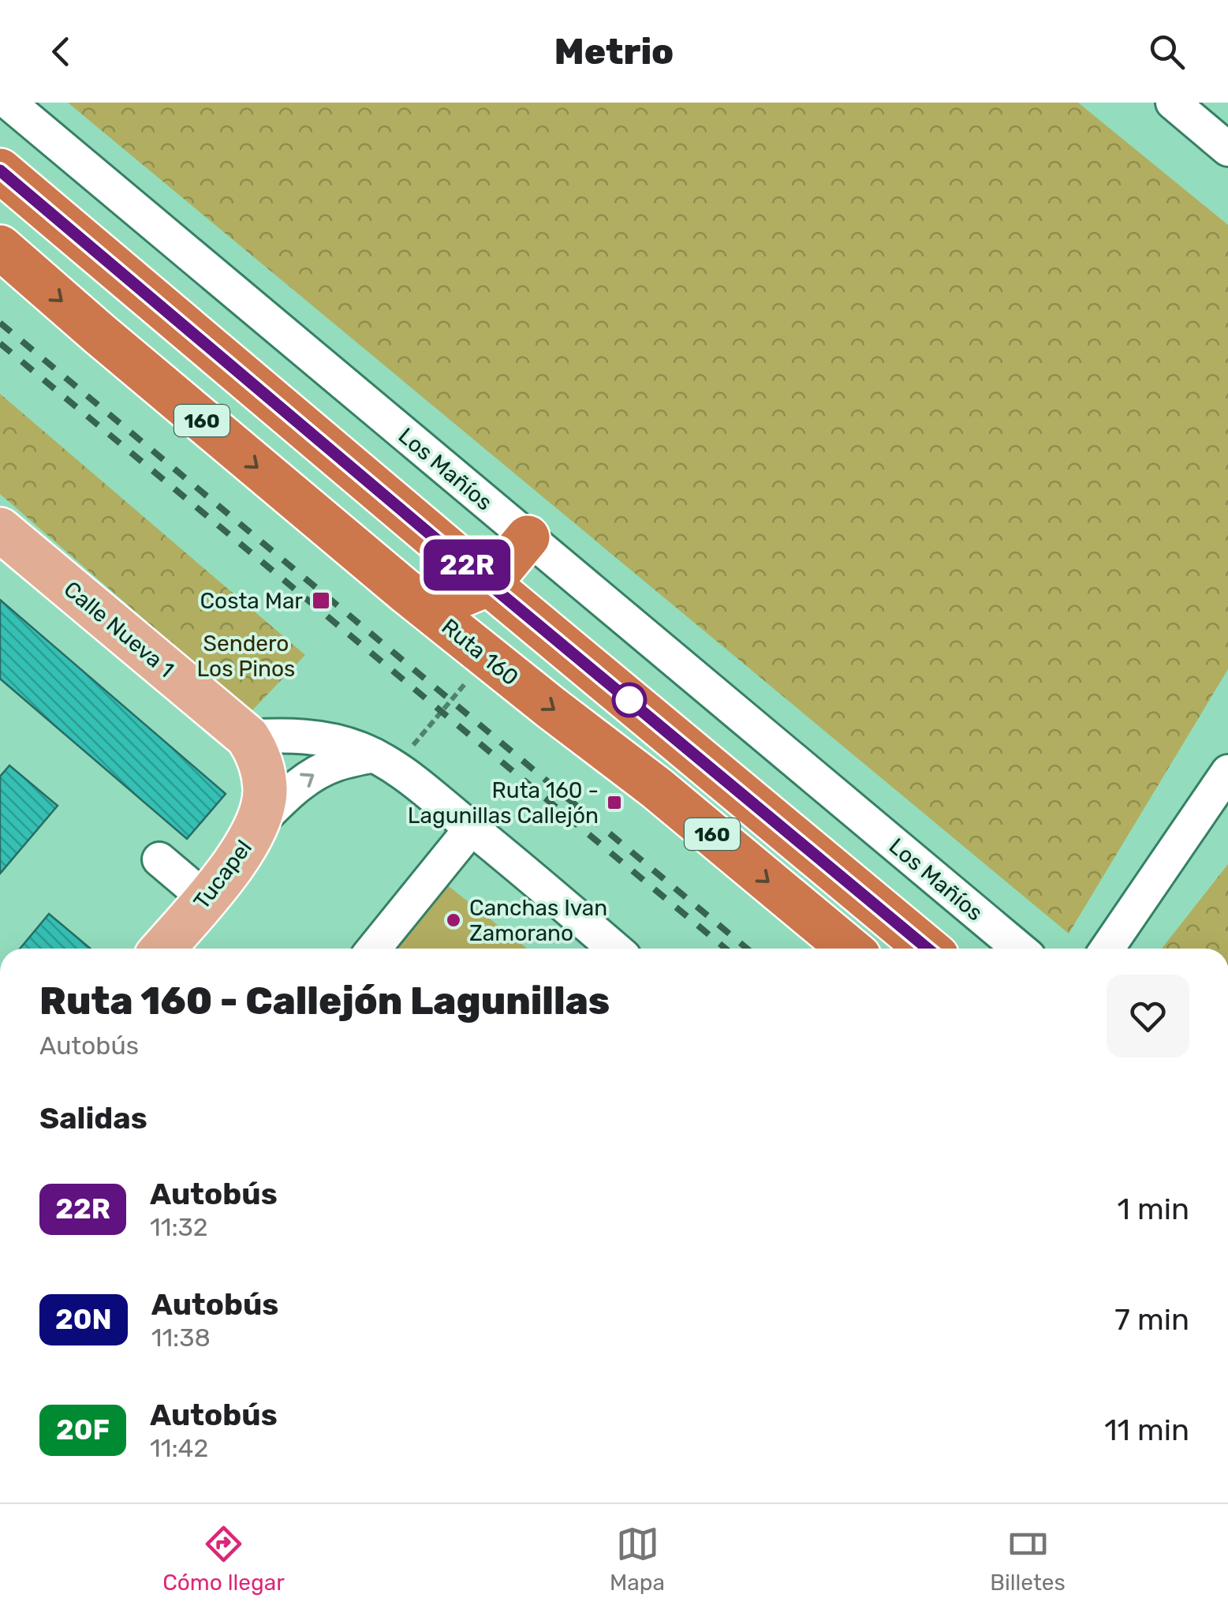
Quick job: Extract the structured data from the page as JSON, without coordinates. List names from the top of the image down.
{
  "streets": {
    "highway": ["160", "Ruta 160"],
    "main road": ["Calle Nueva 1", "Tucapel"],
    "street": ["Los Mañíos"]
  },
  "crossings": [
    ["Calle Nueva 1", "Tucapel"]
  ],
  "parks": ["Sendero Los Pinos"],
  "places": {
    "transit": ["Costa Mar", "Ruta 160 - Lagunillas Callejón"],
    "other": ["Canchas Ivan Zamorano"]
  },
  "lines": ["bus line 22R"],
  "page": {
    "header": "Metrio",
    "on_map": "22R",
    "heading": [
      ["Ruta 160 - Callejón Lagunillas", "Autobús"],
      "Salidas"
    ],
    "list": [
      {
        "mark": "22R",
        "name": "Autobús",
        "note": "11:32",
        "value": "1 min"
      },
      {
        "mark": "20N",
        "name": "Autobús",
        "note": "11:38",
        "value": "7 min"
      },
      {
        "mark": "20F",
        "name": "Autobús",
        "note": "11:42",
        "value": "11 min"
      }
    ],
    "tabs": ["Cómo llegar", "Mapa", "Billetes"]
  }
}
